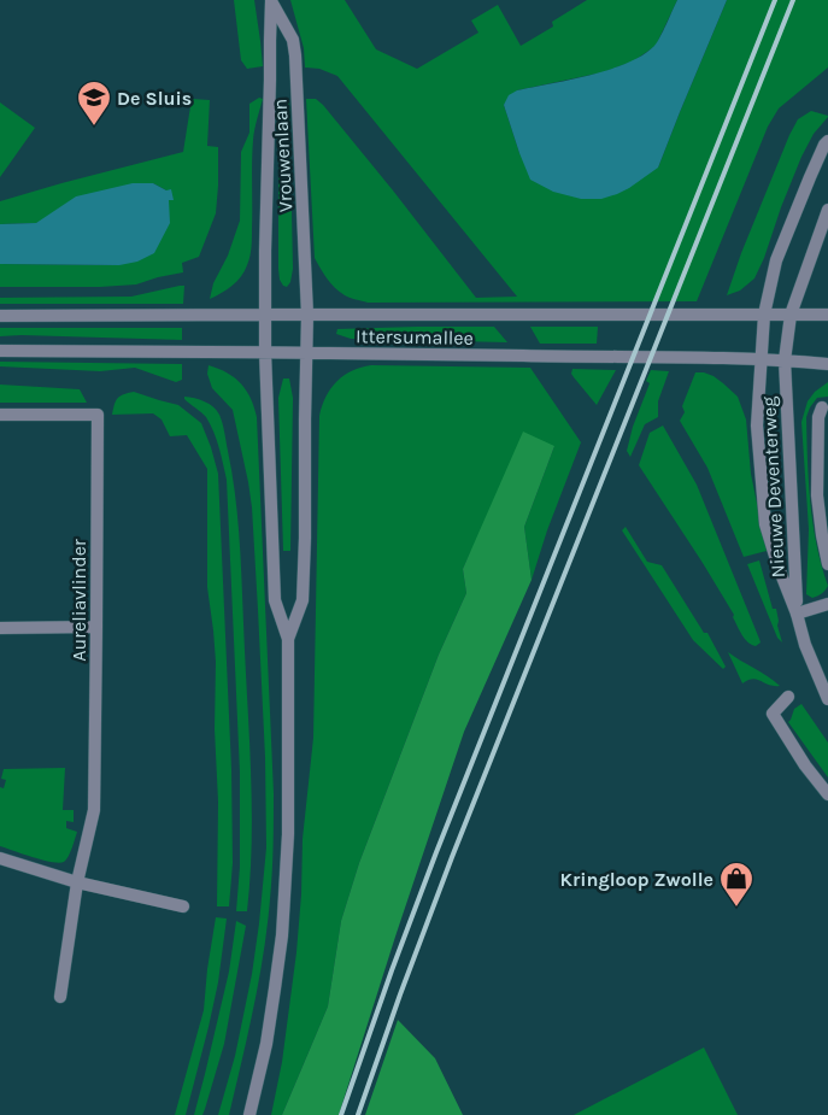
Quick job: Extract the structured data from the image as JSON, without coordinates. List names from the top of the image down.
{
  "streets": {
    "street": [
      "Vrouwenlaan",
      "Ittersumallee",
      "Nieuwe Deventerweg",
      "Aureliavlinder"
    ]
  },
  "crossings": [
    ["Vrouwenlaan", "Ittersumallee"],
    ["Ittersumallee", "Nieuwe Deventerweg"]
  ],
  "places": {
    "school or university": ["De Sluis"],
    "shop": ["Kringloop Zwolle"]
  }
}
